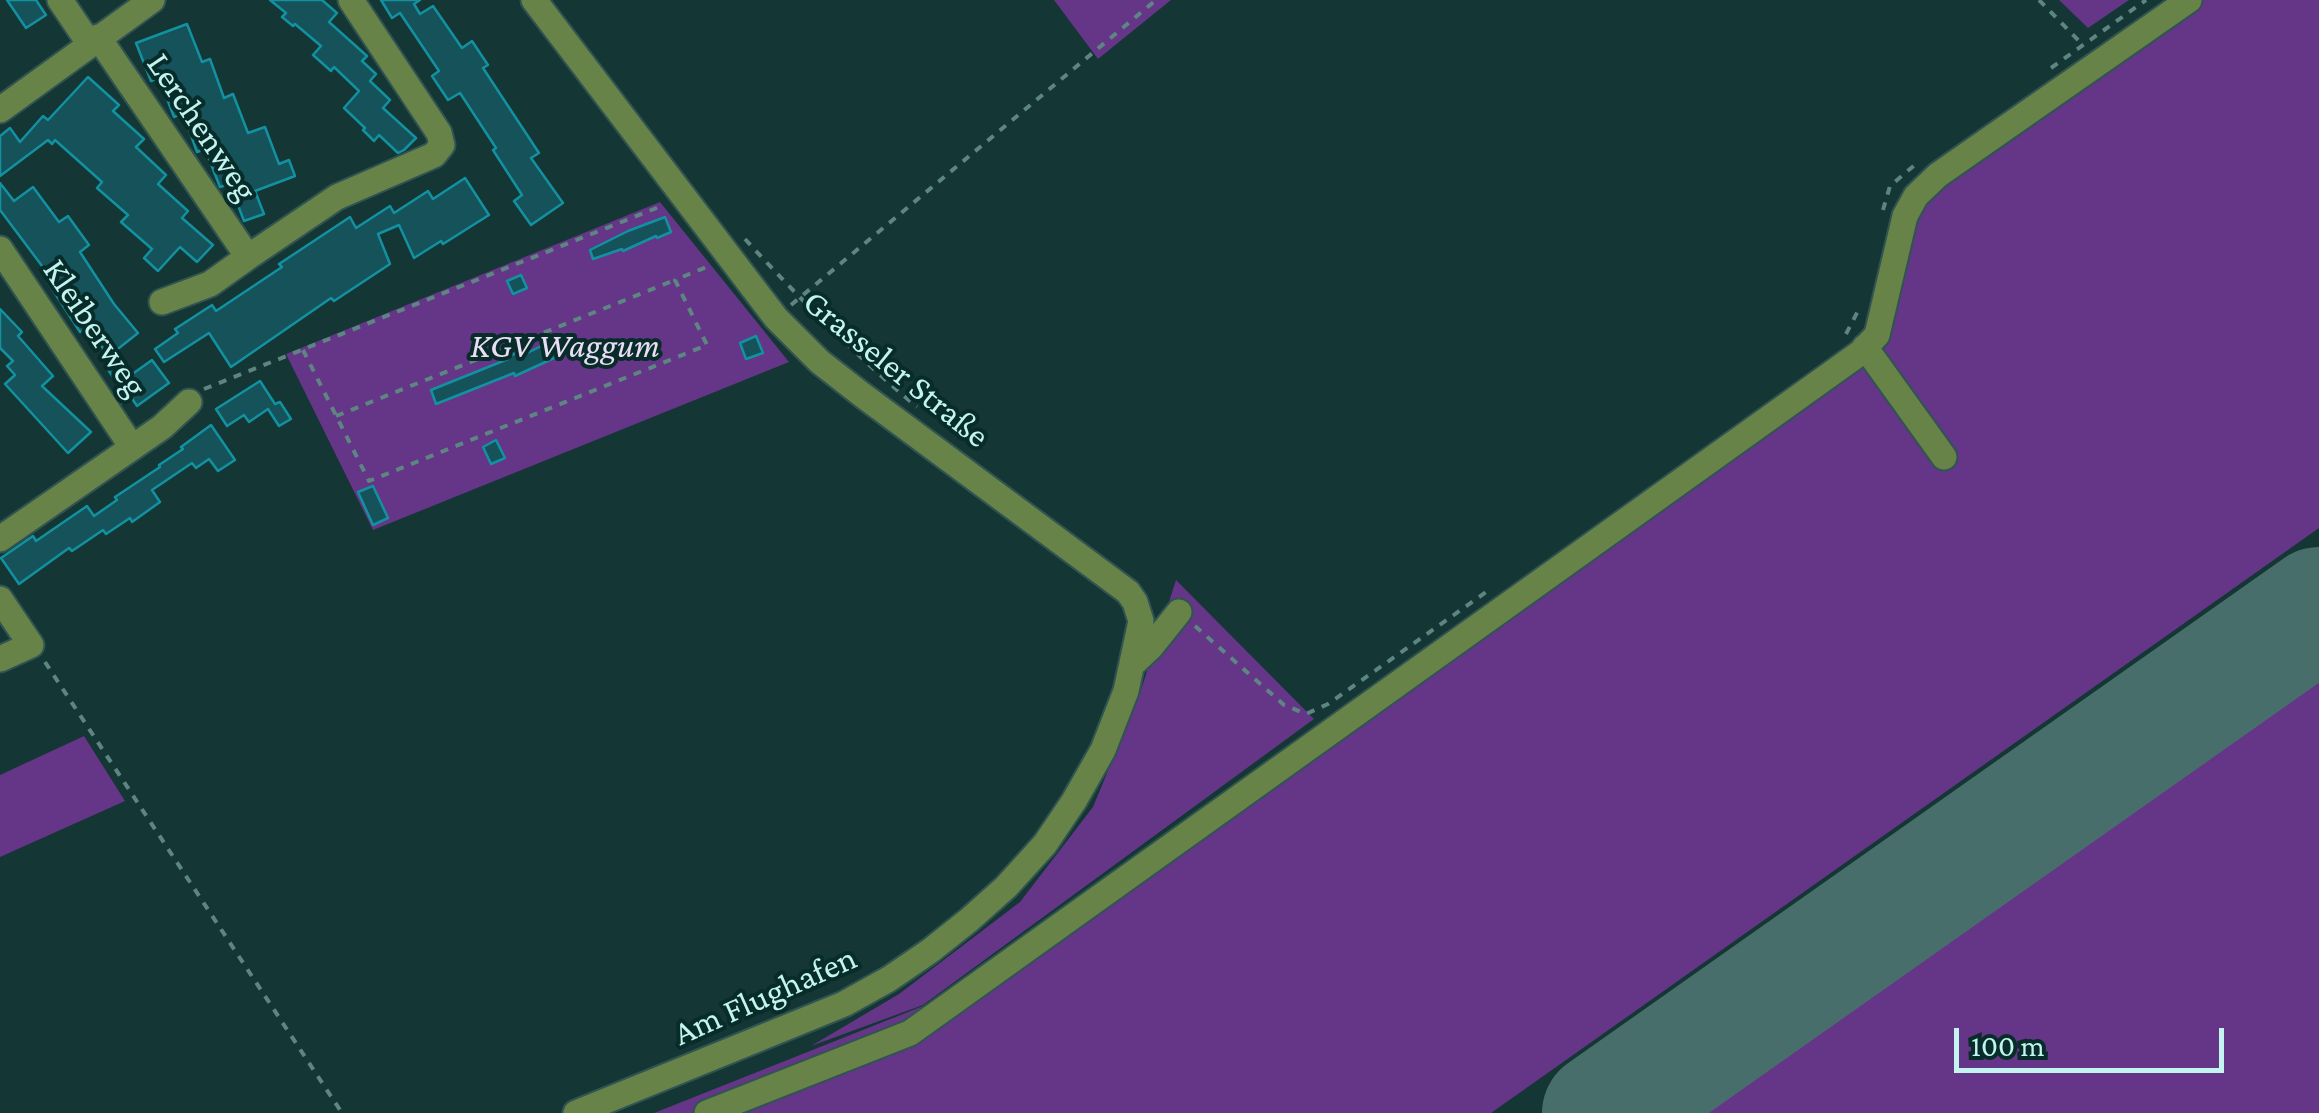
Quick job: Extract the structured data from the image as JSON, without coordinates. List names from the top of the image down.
{
  "streets": {
    "street": [
      "Lerchenweg",
      "Kleiberweg",
      "Grasseler Straße",
      "Am Flughafen"
    ]
  },
  "crossings": [
    ["Grasseler Straße", "Am Flughafen"]
  ],
  "parks": ["KGV Waggum"],
  "scale_bar": "100 m"
}
